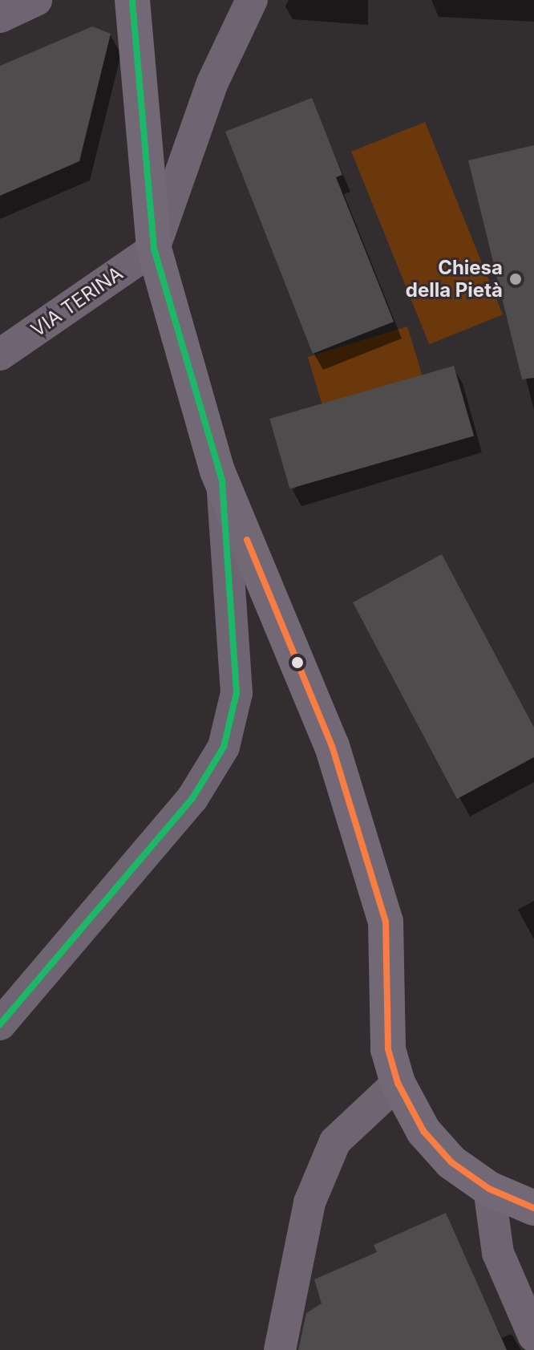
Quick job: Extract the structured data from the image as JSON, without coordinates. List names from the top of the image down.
{
  "streets": {
    "street": ["VIA TERINA"]
  },
  "places": ["Chiesa della Pietà"]
}
